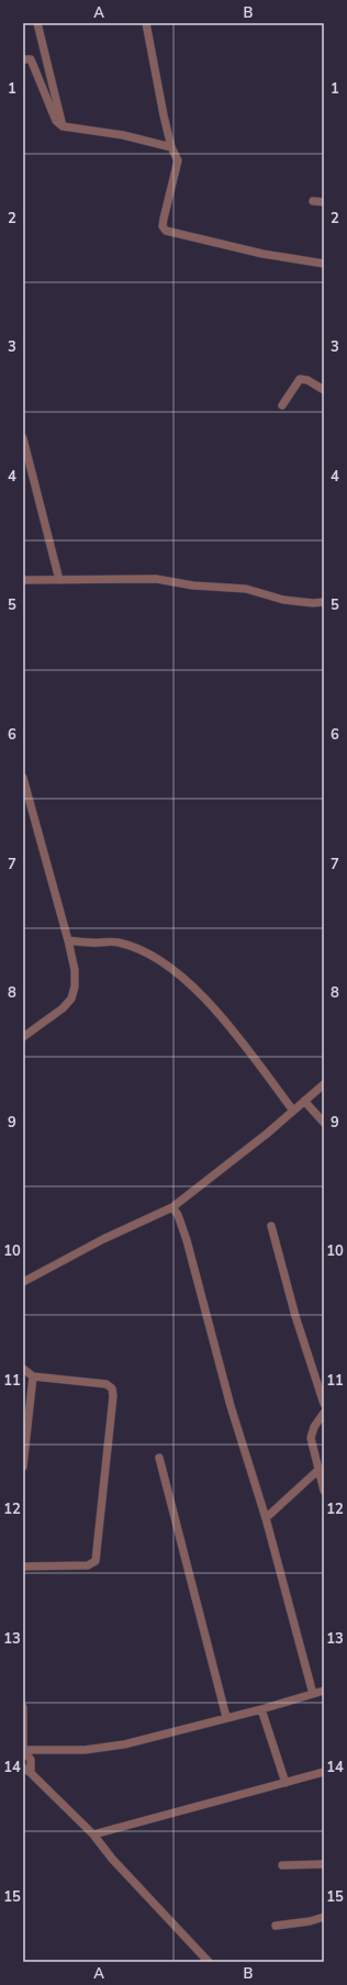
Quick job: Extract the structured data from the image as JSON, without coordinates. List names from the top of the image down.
{
  "grid": {
    "columns": ["A", "B"],
    "rows": [
      "1",
      "2",
      "3",
      "4",
      "5",
      "6",
      "7",
      "8",
      "9",
      "10",
      "11",
      "12",
      "13",
      "14",
      "15"
    ]
  }
}
